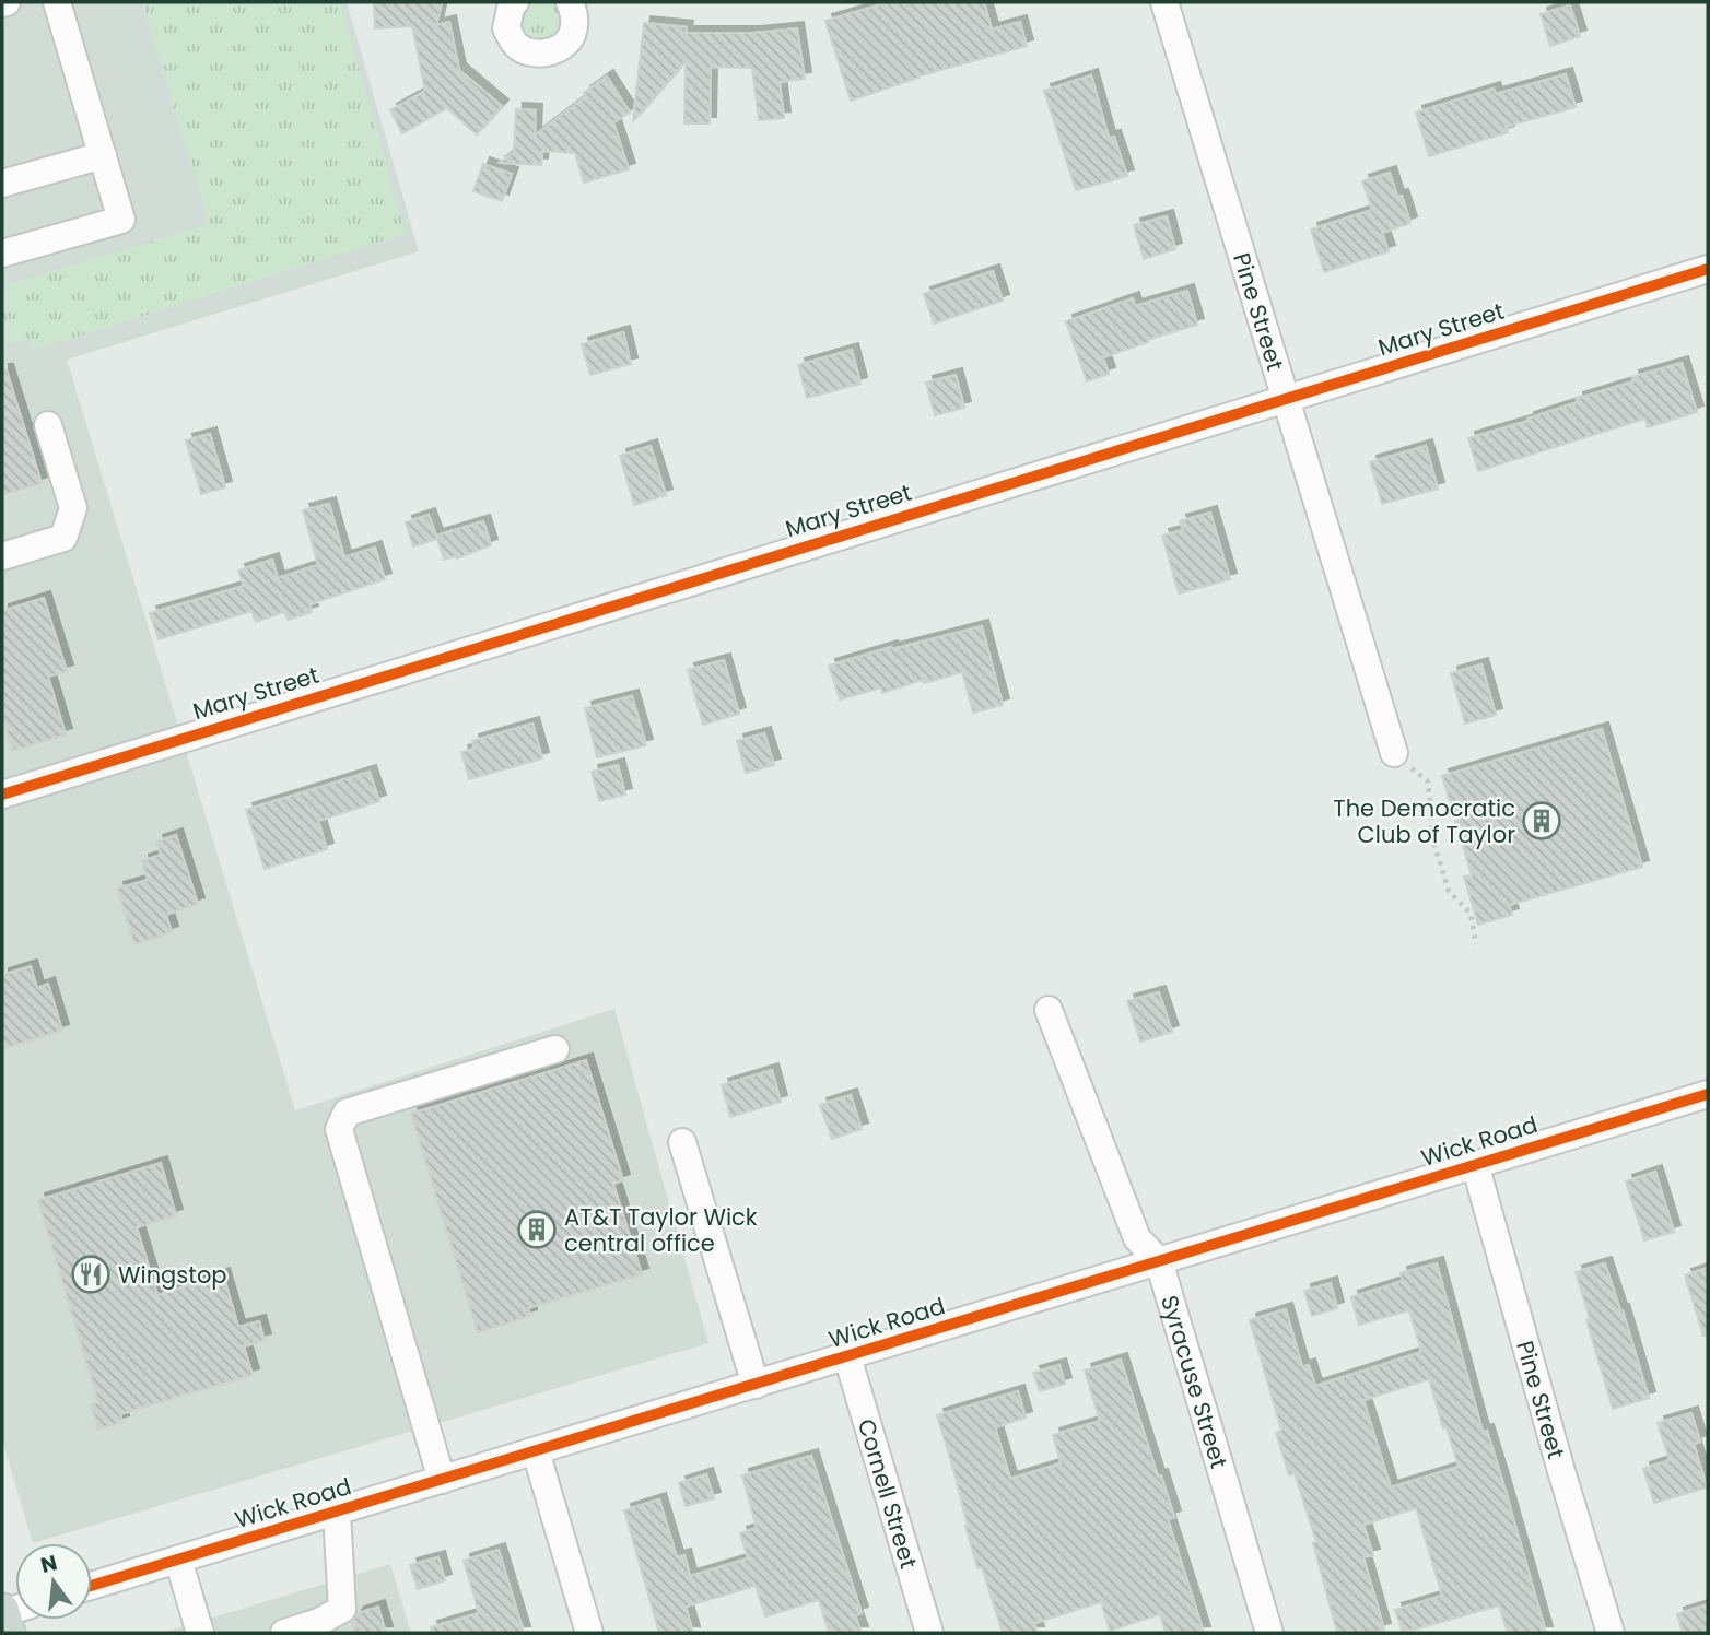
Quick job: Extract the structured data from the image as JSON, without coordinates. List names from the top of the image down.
{
  "streets": {
    "street": [
      "Pine Street",
      "Mary Street",
      "Wick Road",
      "Syracuse Street",
      "Cornell Street"
    ]
  },
  "crossings": [
    ["Pine Street", "Mary Street"],
    ["Pine Street", "Wick Road"],
    ["Wick Road", "Syracuse Street"],
    ["Wick Road", "Cornell Street"]
  ],
  "places": {
    "building": ["The Democratic Club of Taylor", "AT&T Taylor Wick central office"],
    "restaurant": ["Wingstop"]
  },
  "north": "top"
}
